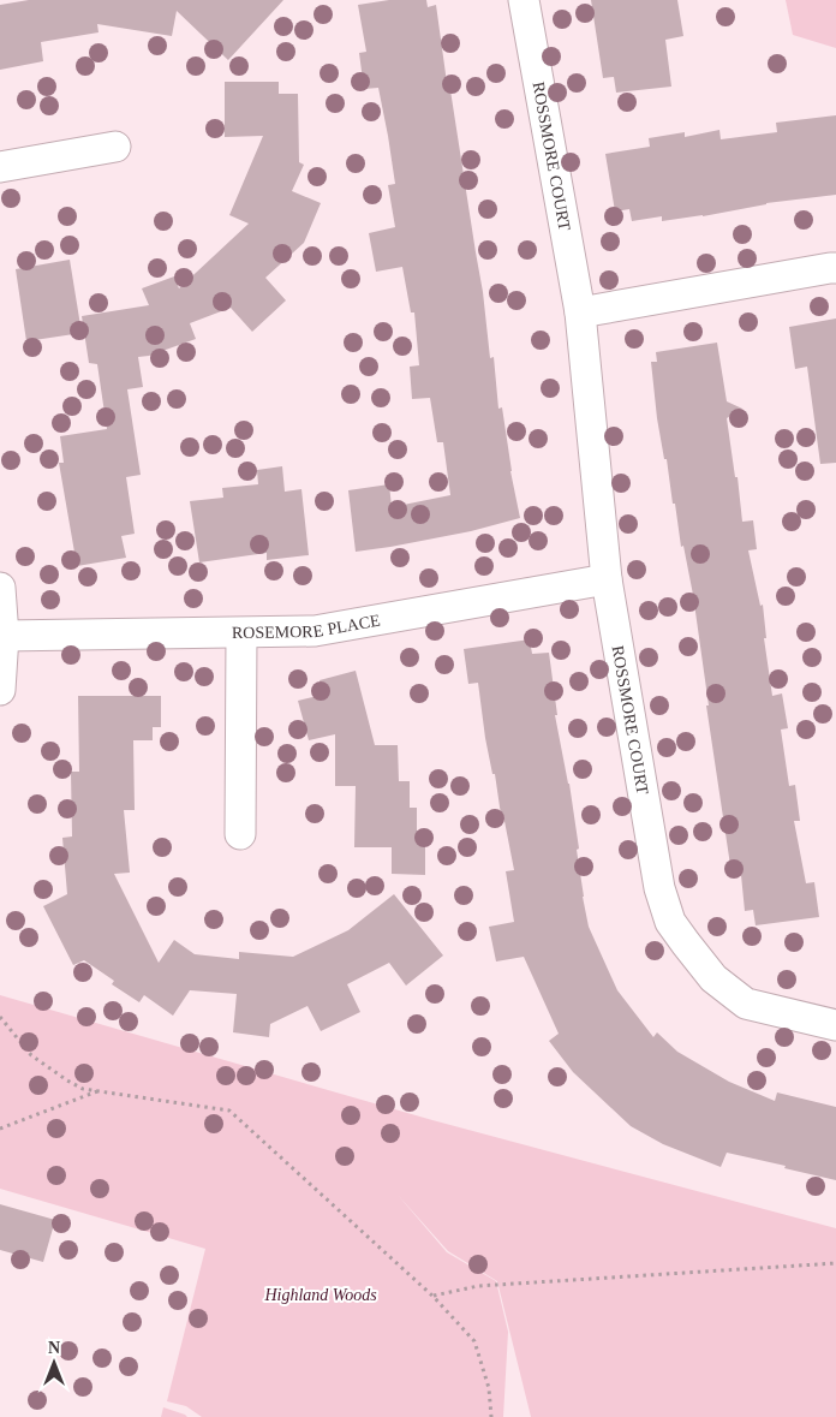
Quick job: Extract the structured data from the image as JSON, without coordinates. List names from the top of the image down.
{
  "streets": {
    "street": ["ROSSMORE COURT", "ROSEMORE PLACE"]
  },
  "crossings": [
    ["ROSSMORE COURT", "ROSEMORE PLACE"]
  ],
  "parks": ["Highland Woods"],
  "north": "top"
}
